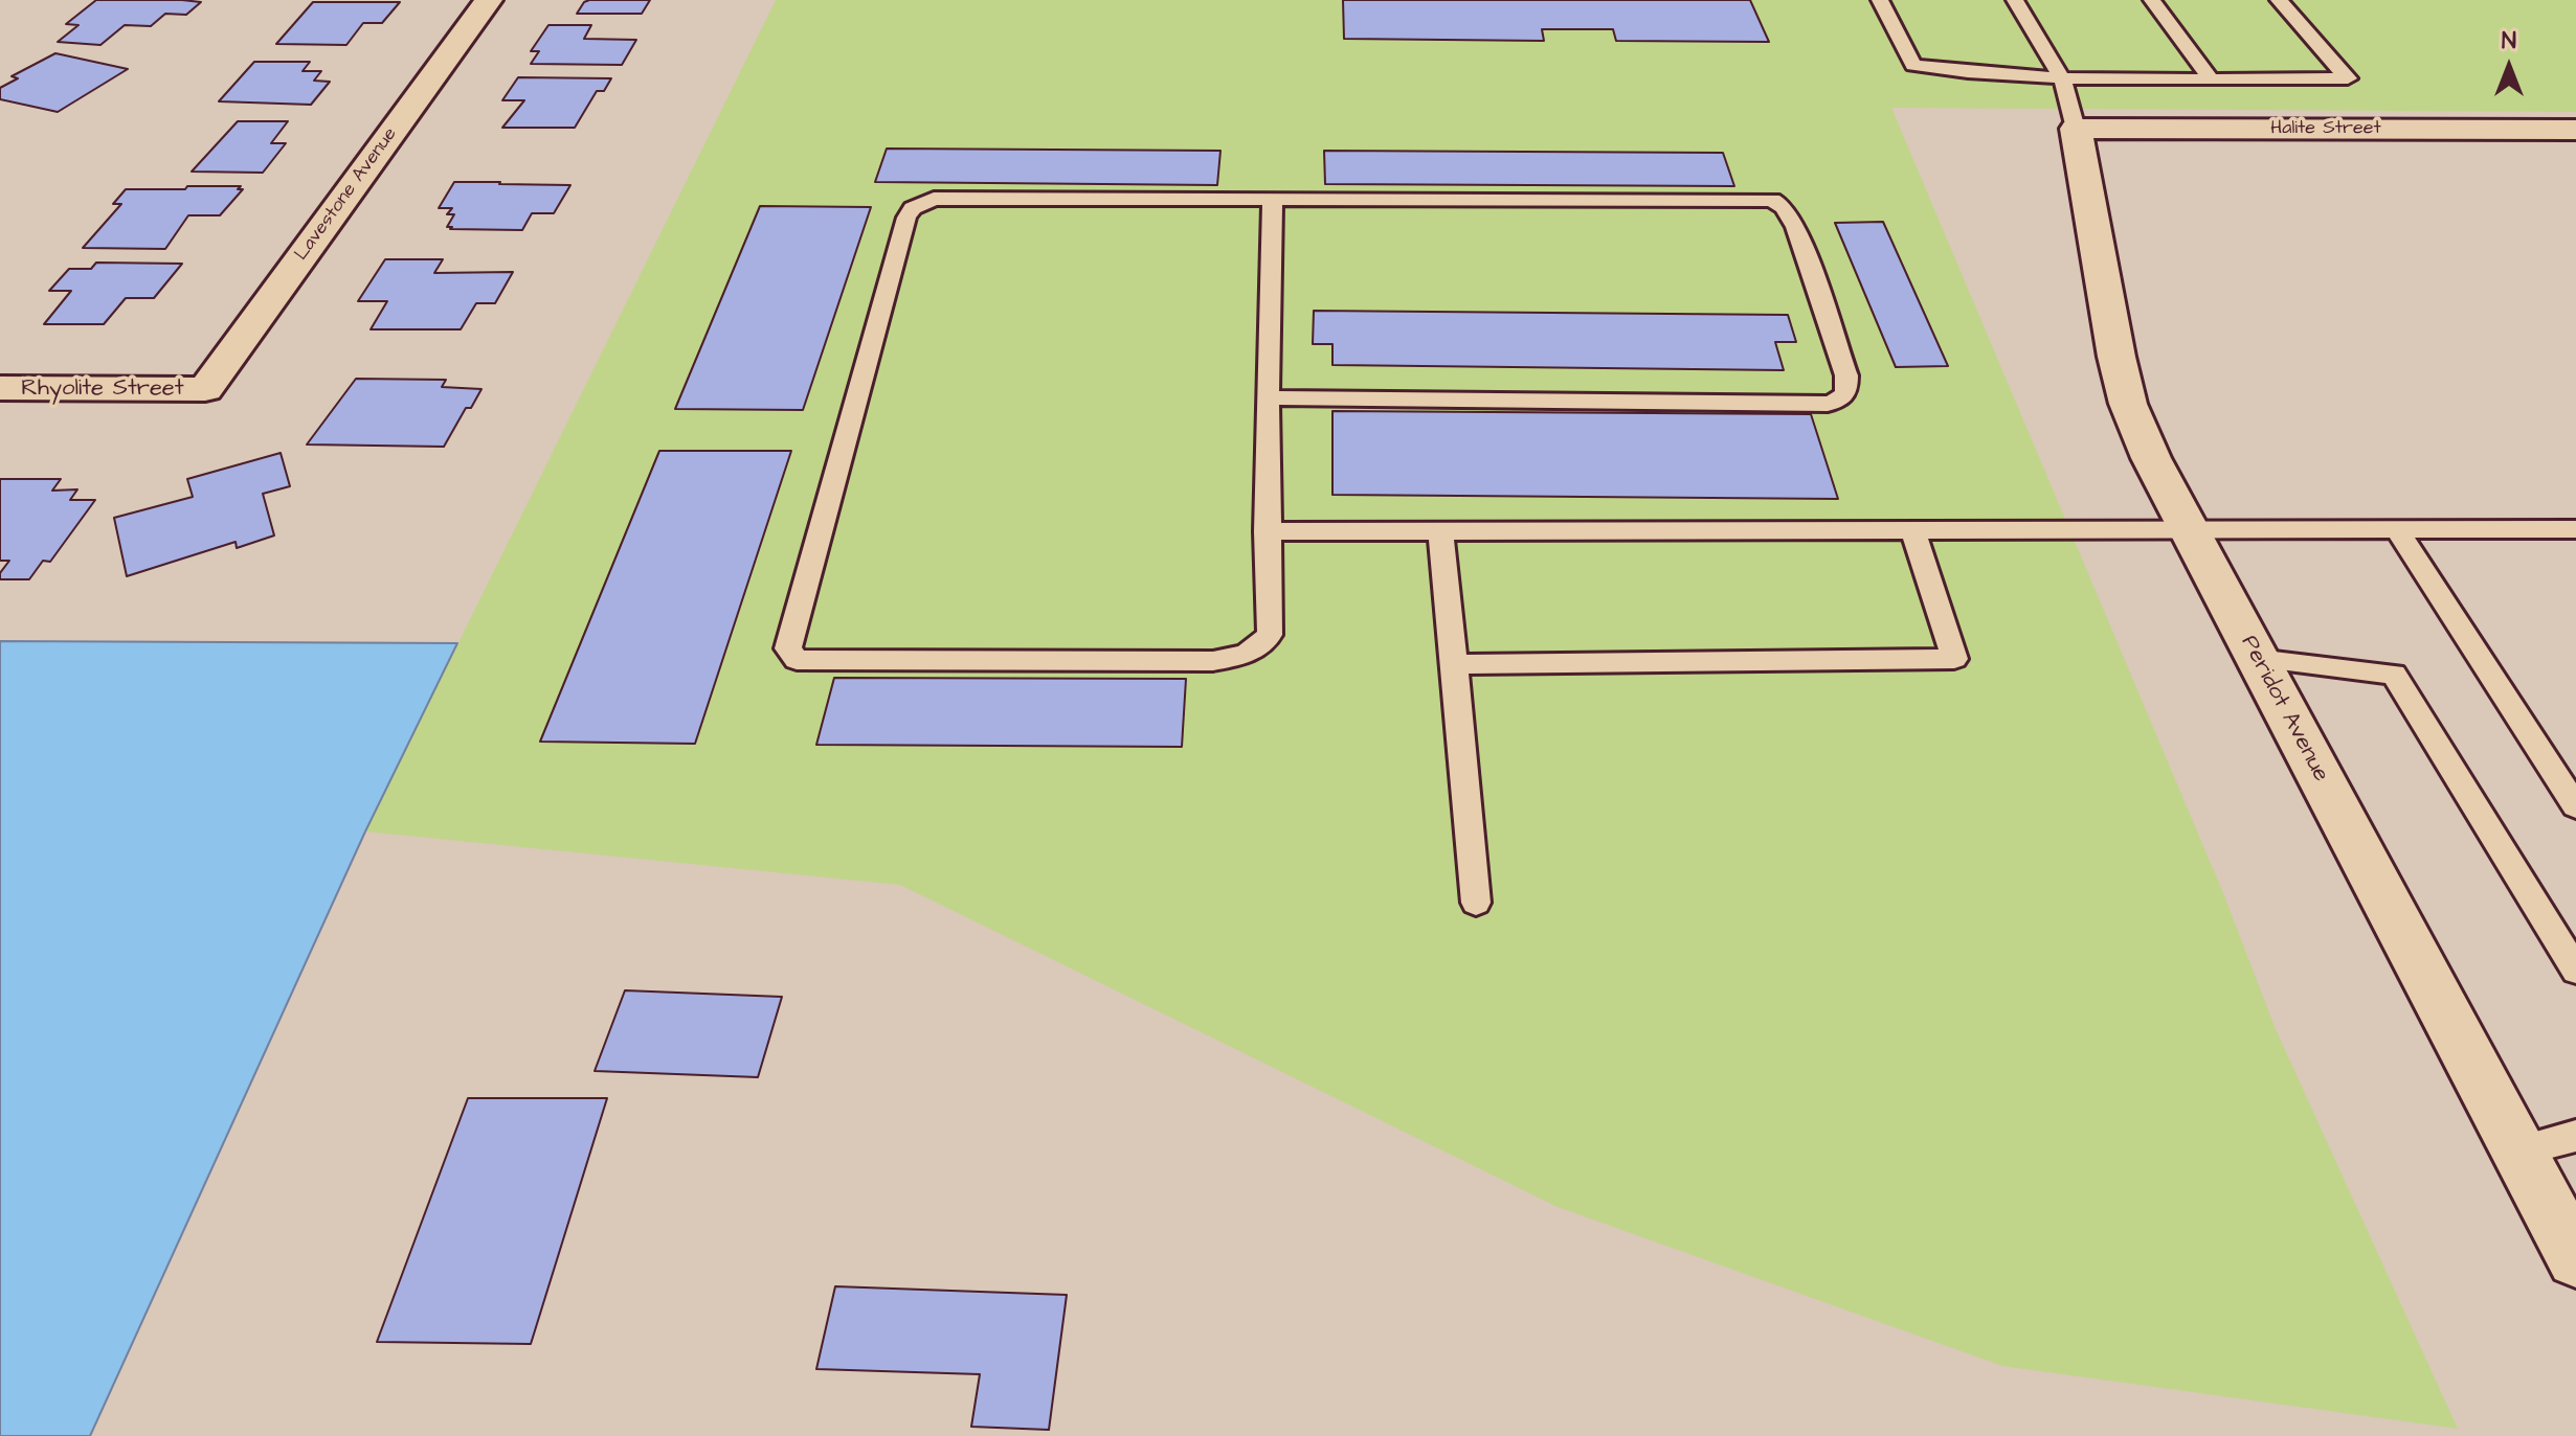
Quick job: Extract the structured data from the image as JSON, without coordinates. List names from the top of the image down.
{
  "streets": {
    "street": [
      "Halite Street",
      "Lavestone Avenue",
      "Rhyolite Street",
      "Peridot Avenue"
    ]
  },
  "crossings": [
    ["Halite Street", "Peridot Avenue"],
    ["Lavestone Avenue", "Rhyolite Street"]
  ],
  "north": "top"
}
